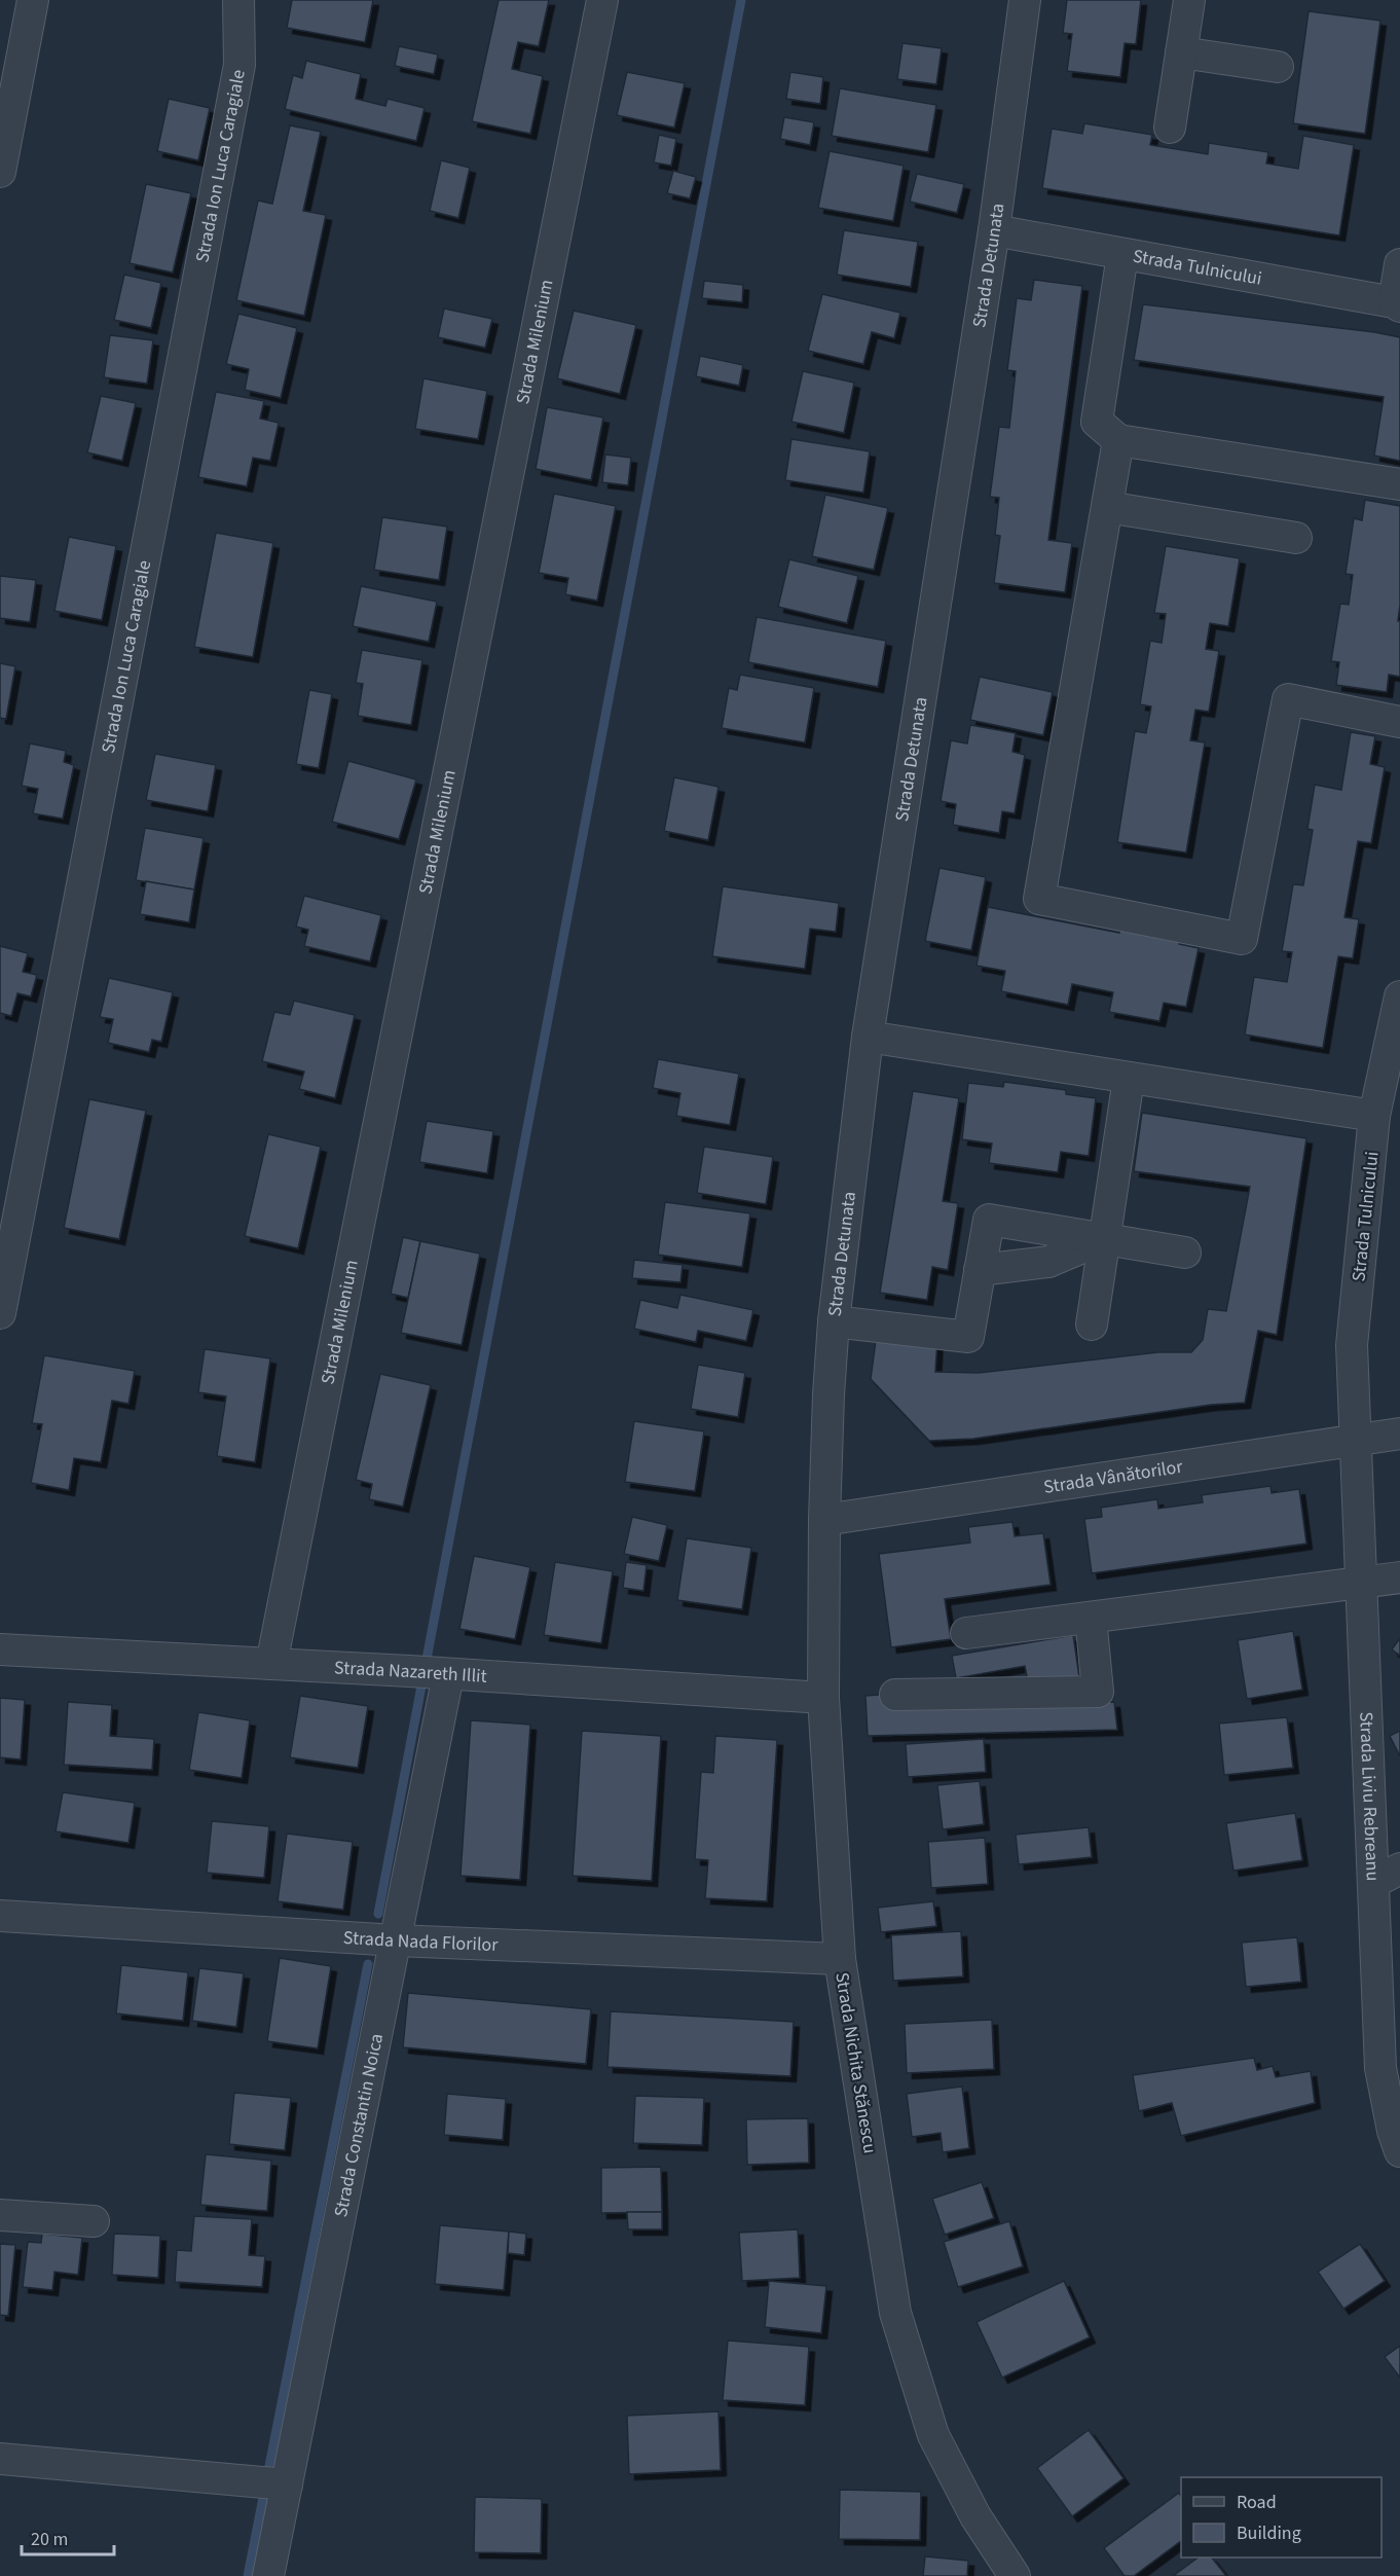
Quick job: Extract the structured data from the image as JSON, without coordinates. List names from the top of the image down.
{
  "streets": {
    "street": [
      "Strada Ion Luca Caragiale",
      "Strada Detunata",
      "Strada Tulnicului",
      "Strada Milenium",
      "Strada Vânătorilor",
      "Strada Nazareth Illit",
      "Strada Liviu Rebreanu",
      "Strada Nada Florilor",
      "Strada Nichita Stănescu",
      "Strada Constantin Noica"
    ]
  },
  "crossings": [
    ["Strada Detunata", "Strada Tulnicului"],
    ["Strada Detunata", "Strada Vânătorilor"],
    ["Strada Detunata", "Strada Nichita Stănescu"],
    ["Strada Tulnicului", "Strada Vânătorilor"],
    ["Strada Tulnicului", "Strada Liviu Rebreanu"],
    ["Strada Milenium", "Strada Nazareth Illit"],
    ["Strada Vânătorilor", "Strada Liviu Rebreanu"],
    ["Strada Vânătorilor", "Strada Nichita Stănescu"],
    ["Strada Nazareth Illit", "Strada Nichita Stănescu"],
    ["Strada Nazareth Illit", "Strada Constantin Noica"],
    ["Strada Nada Florilor", "Strada Nichita Stănescu"],
    ["Strada Nada Florilor", "Strada Constantin Noica"]
  ],
  "legend": ["Road", "Building"],
  "scale_bar": "20 m"
}
